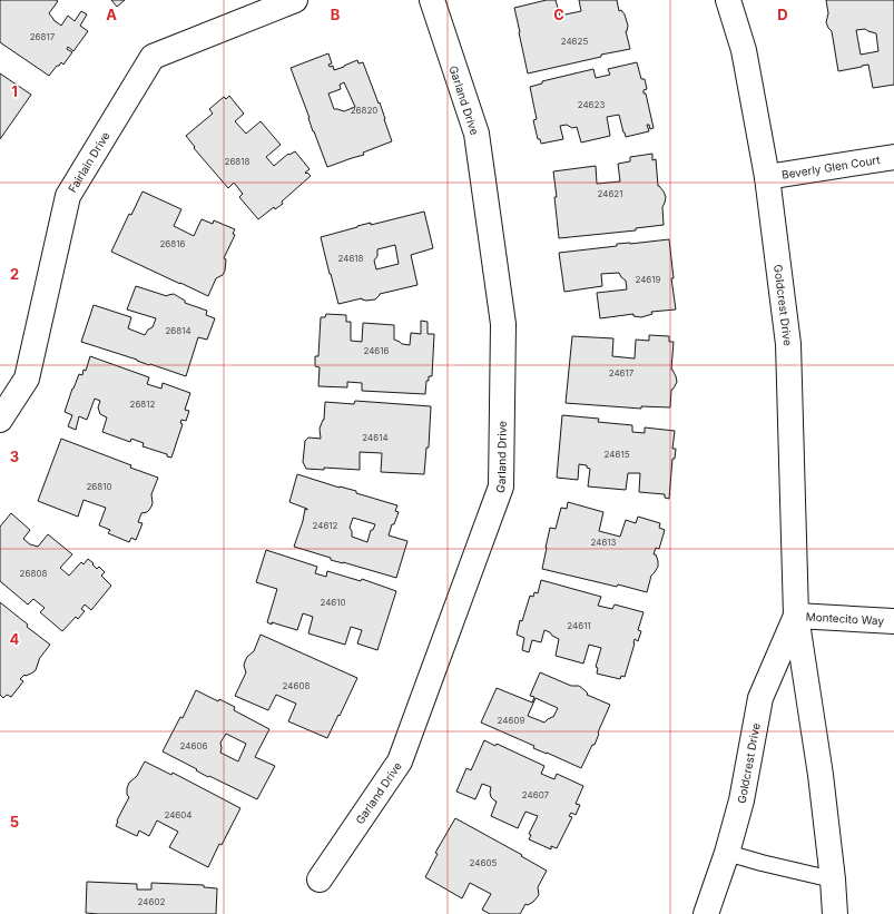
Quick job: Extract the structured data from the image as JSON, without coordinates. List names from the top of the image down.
{
  "streets": {
    "street": [
      "Garland Drive",
      "Fairlain Drive",
      "Beverly Glen Court",
      "Goldcrest Drive",
      "Montecito Way"
    ]
  },
  "crossings": [
    ["Beverly Glen Court", "Goldcrest Drive"],
    ["Goldcrest Drive", "Montecito Way"]
  ],
  "house_numbers": [
    "26817",
    "24625",
    "24623",
    "26820",
    "26818",
    "24621",
    "26816",
    "24618",
    "24619",
    "26814",
    "24616",
    "24617",
    "26812",
    "24614",
    "24615",
    "26810",
    "24612",
    "24613",
    "26808",
    "24610",
    "24611",
    "24608",
    "24609",
    "24606",
    "24607",
    "24604",
    "24605",
    "24602"
  ],
  "grid": {
    "columns": [
      "A",
      "B",
      "C",
      "D"
    ],
    "rows": [
      "1",
      "2",
      "3",
      "4",
      "5"
    ]
  }
}
